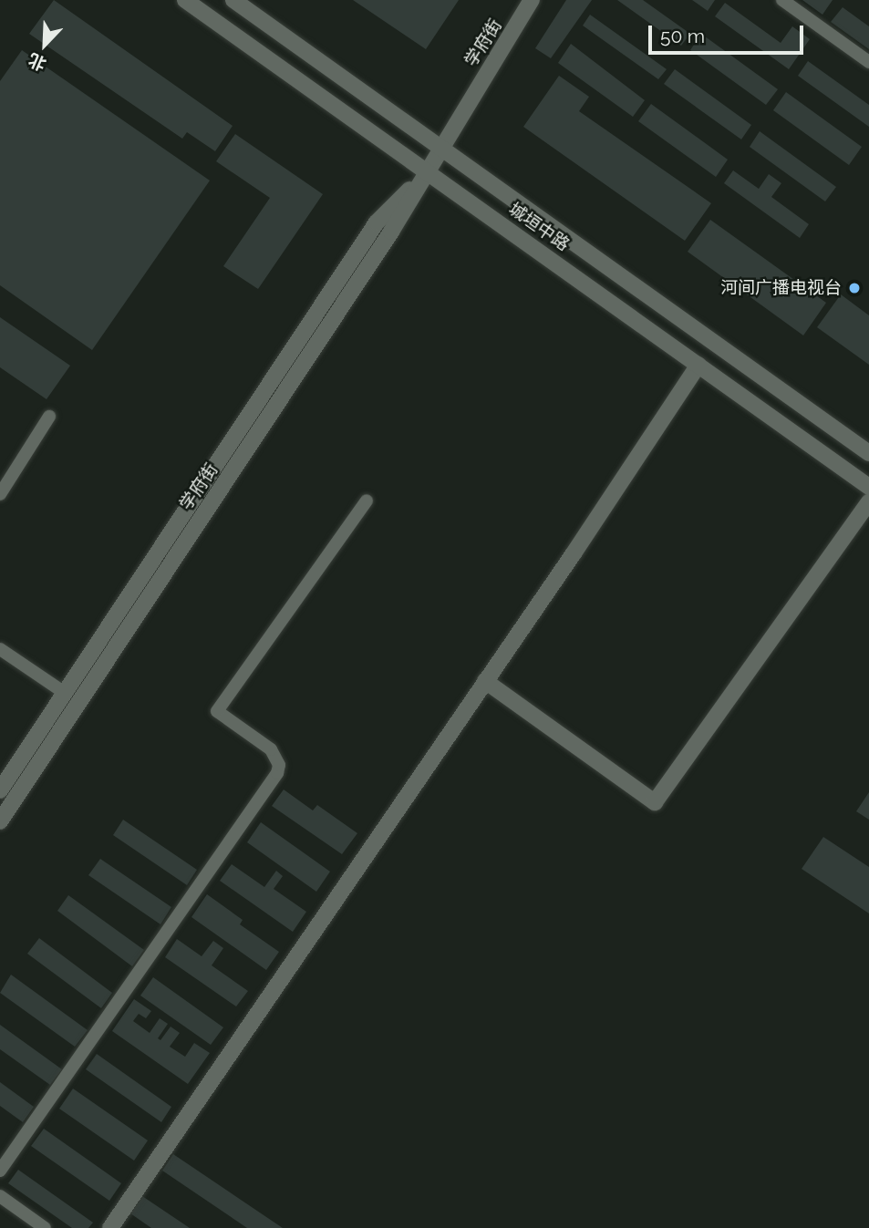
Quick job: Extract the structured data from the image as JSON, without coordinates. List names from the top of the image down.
{
  "streets": {
    "street": ["学府街", "城垣中路"]
  },
  "crossings": [
    ["学府街", "城垣中路"]
  ],
  "places": ["河间广播电视台"],
  "scale_bar": "50 m",
  "north": "bottom left"
}
